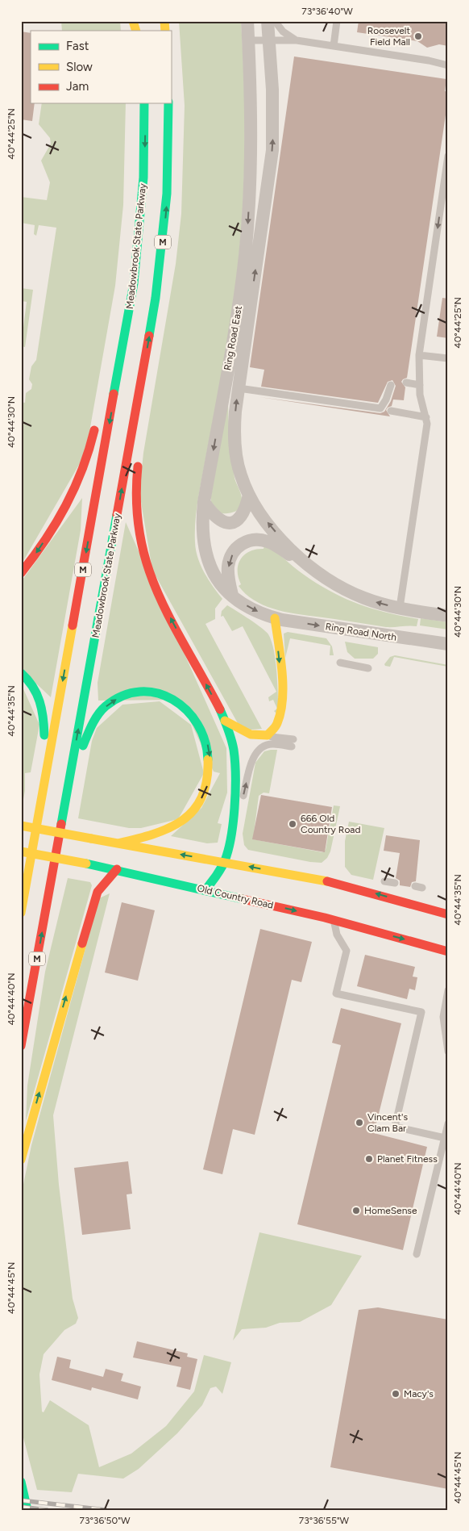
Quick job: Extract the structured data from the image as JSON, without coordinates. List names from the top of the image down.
{
  "streets": {
    "main road": ["M", "Meadowbrook State Parkway", "Old Country Road"],
    "street": ["Ring Road East", "Ring Road North"]
  },
  "crossings": [
    ["Ring Road East", "Ring Road North"]
  ],
  "places": [
    "Roosevelt Field Mall",
    "666 Old Country Road",
    "Vincent's Clam Bar",
    "Planet Fitness",
    "HomeSense",
    "Macy's"
  ],
  "legend": ["Fast", "Slow", "Jam"],
  "coordinates": [
    "73°36'40\"W",
    "40°44'25\"N",
    "40°44'30\"N",
    "40°44'35\"N",
    "40°44'40\"N",
    "40°44'45\"N",
    "73°36'50\"W",
    "73°36'55\"W"
  ]
}
